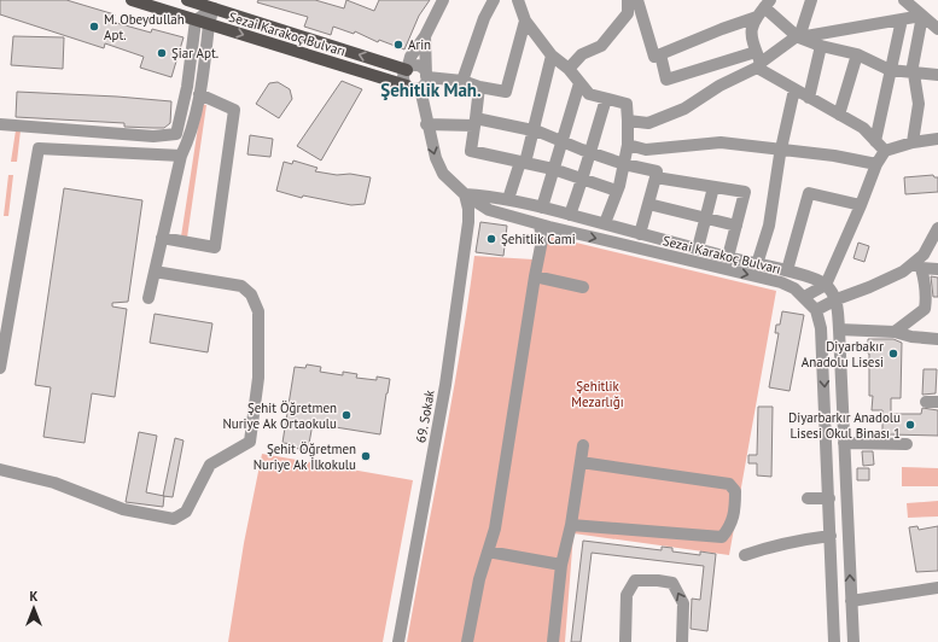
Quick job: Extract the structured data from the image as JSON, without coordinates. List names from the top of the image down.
{
  "streets": {
    "main road": ["Sezai Karakoç Bulvarı"],
    "street": ["69. Sokak"]
  },
  "crossings": [
    ["Sezai Karakoç Bulvarı", "69. Sokak"]
  ],
  "districts": ["Şehitlik Mah."],
  "parks": ["Şehitlik Mezarlığı"],
  "places": [
    "M. Obeydullah Apt.",
    "Arin",
    "Şiar Apt.",
    "Şehitlik Cami",
    "Diyarbakır Anadolu Lisesi",
    "Şehit Öğretmen Nuriye Ak Ortaokulu",
    "Diyarbarkır Anadolu Lisesi Okul Binası 1",
    "Şehit Öğretmen Nuriye Ak İlkokulu"
  ],
  "north": "top"
}
